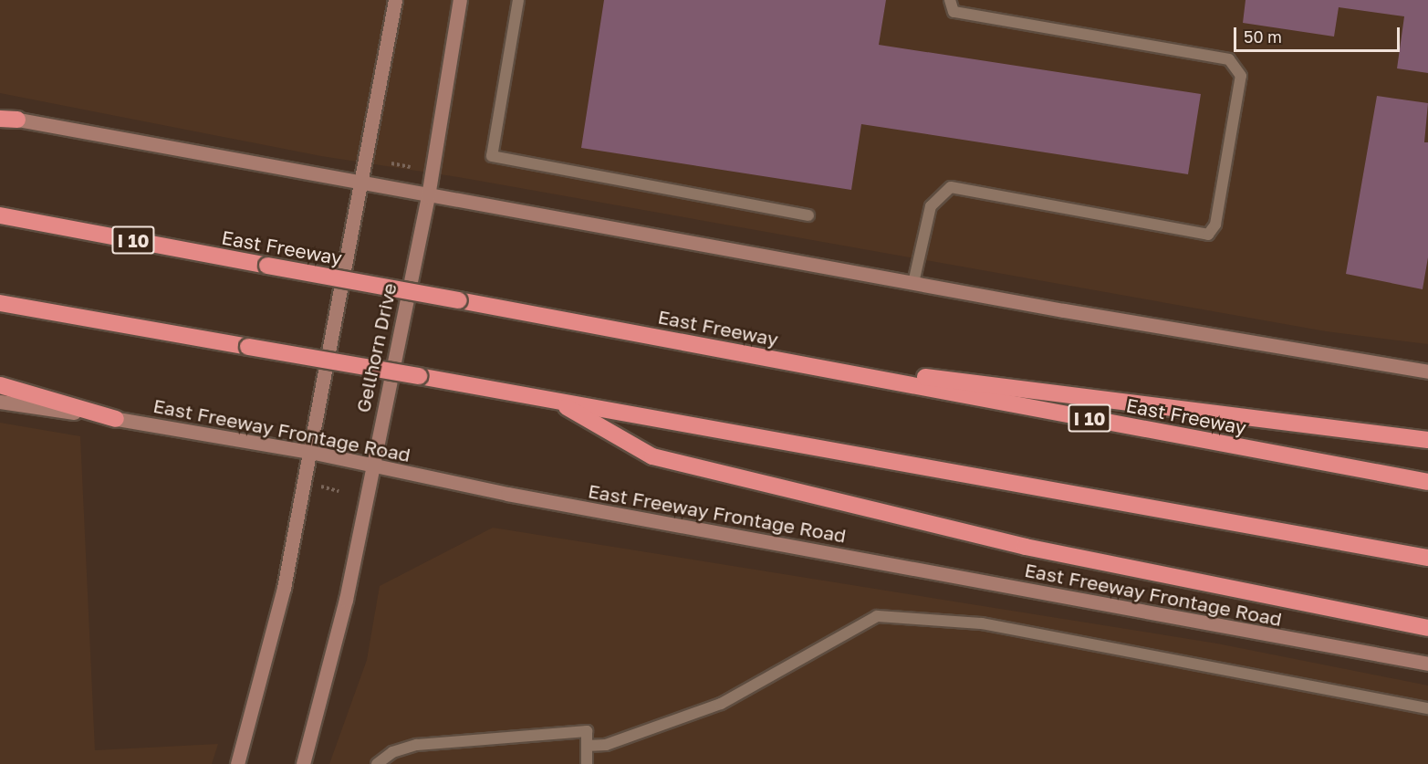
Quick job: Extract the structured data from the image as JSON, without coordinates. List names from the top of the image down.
{
  "streets": {
    "highway": ["I 10", "East Freeway"],
    "main road": ["Gellhorn Drive", "East Freeway Frontage Road"]
  },
  "crossings": [
    ["Gellhorn Drive", "East Freeway Frontage Road"]
  ],
  "scale_bar": "50 m"
}
